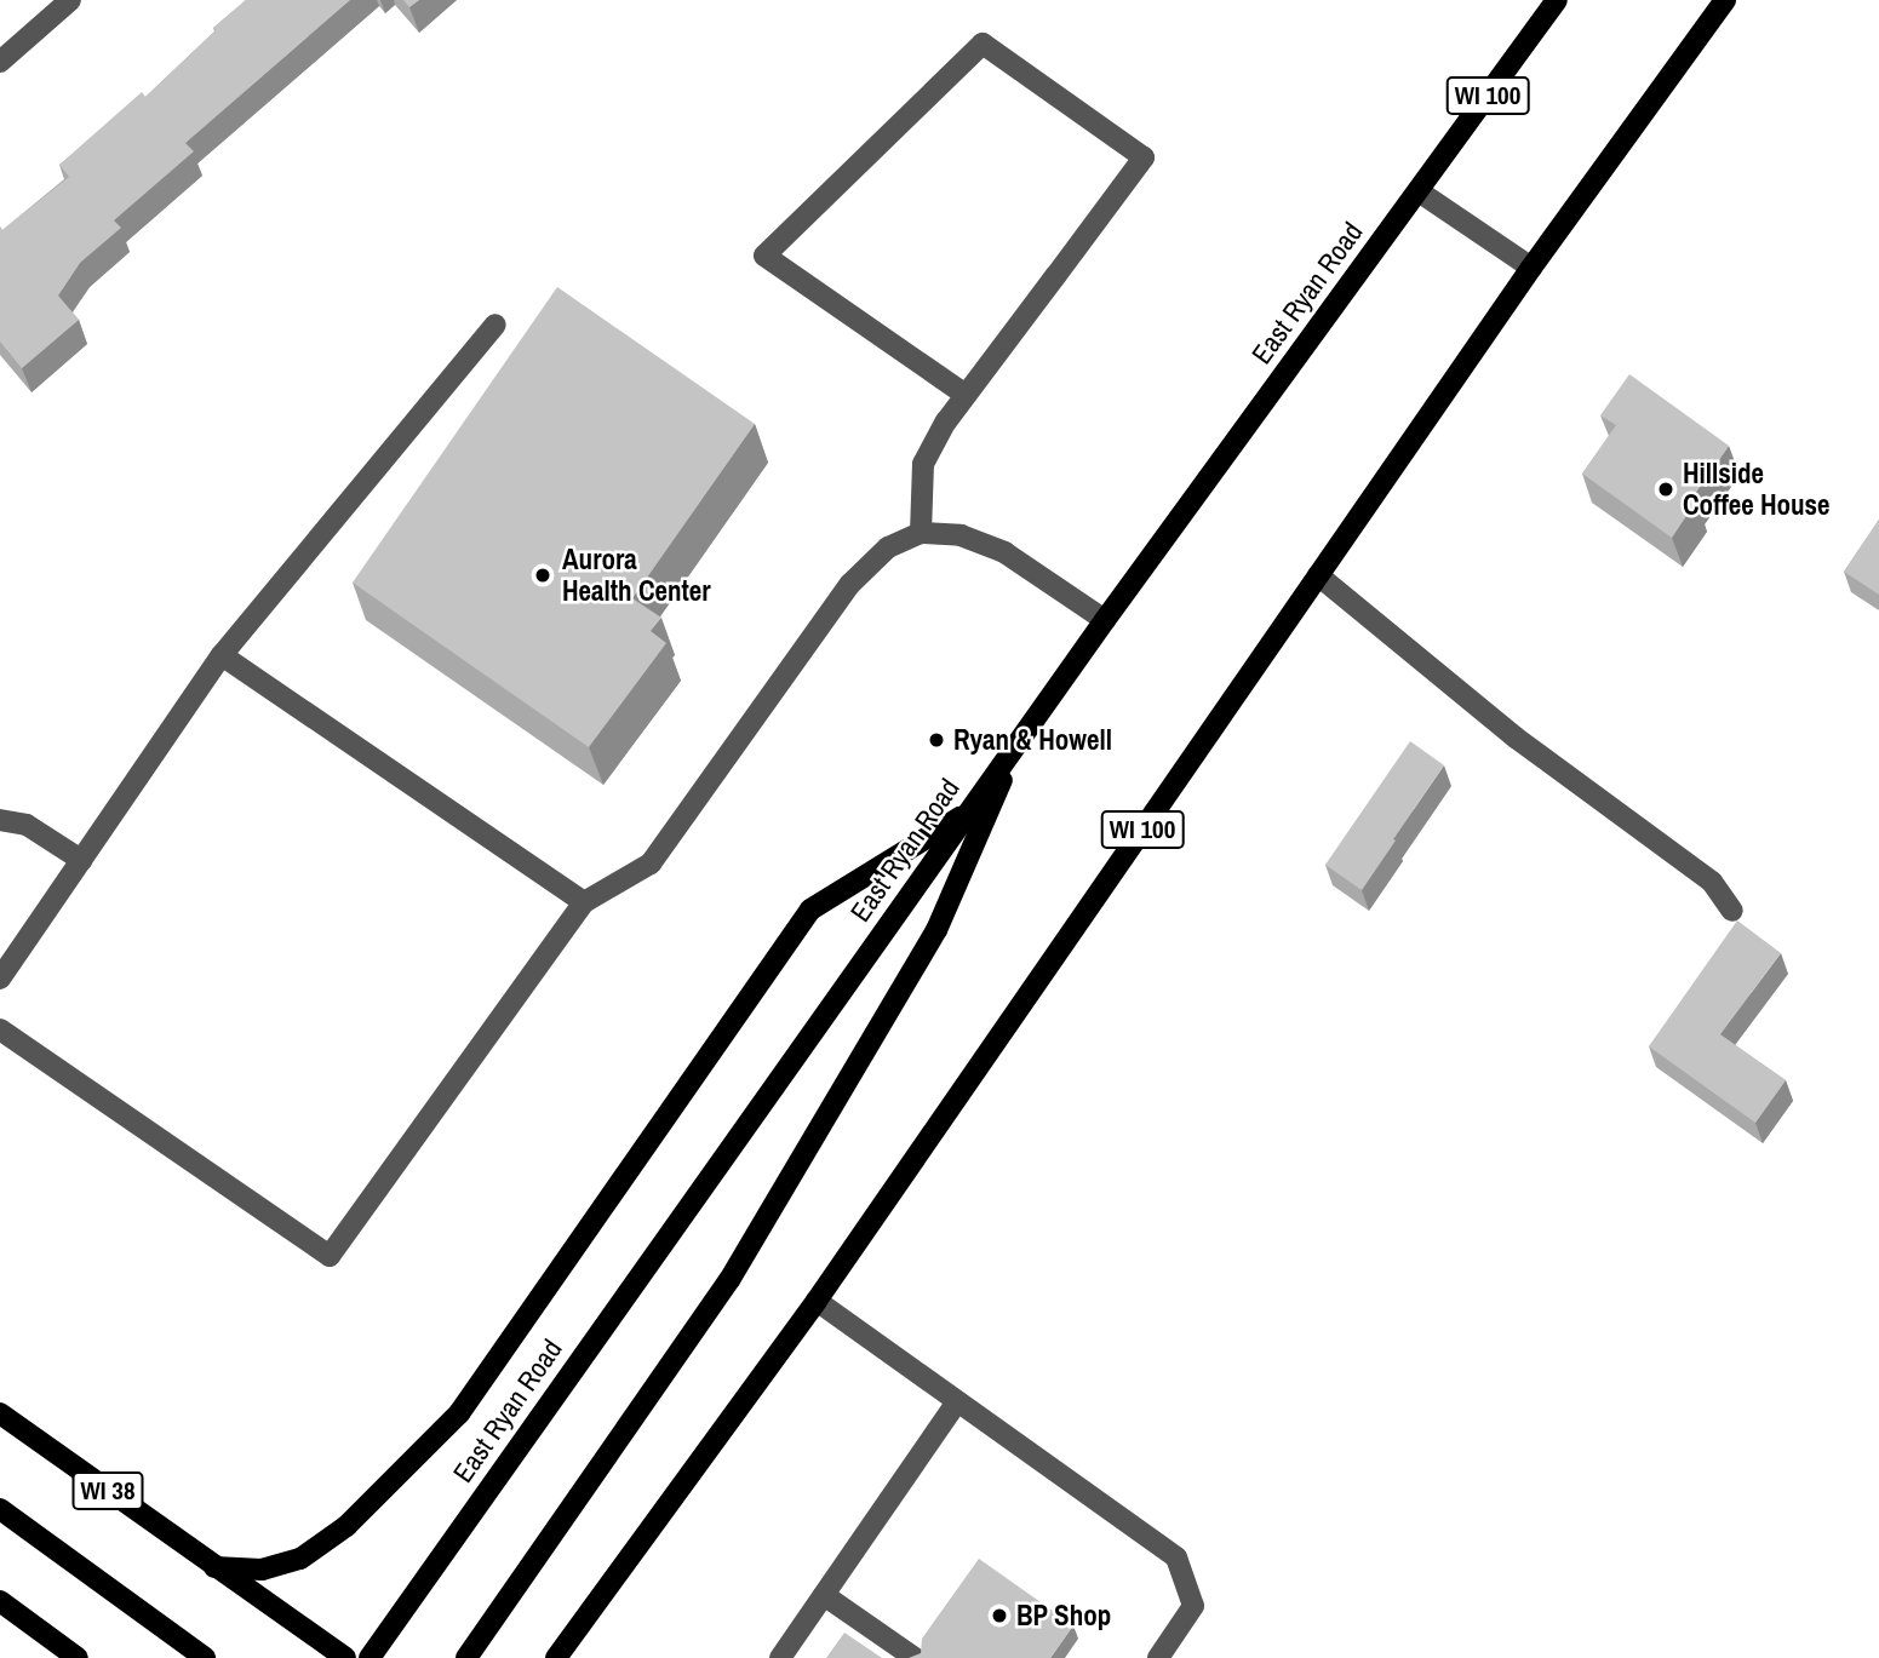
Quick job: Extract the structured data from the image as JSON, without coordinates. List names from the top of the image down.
{
  "streets": {
    "main road": ["WI 100", "East Ryan Road", "WI 38"]
  },
  "places": [
    "Hillside Coffee House",
    "Aurora Health Center",
    "Ryan & Howell",
    "BP Shop"
  ]
}
